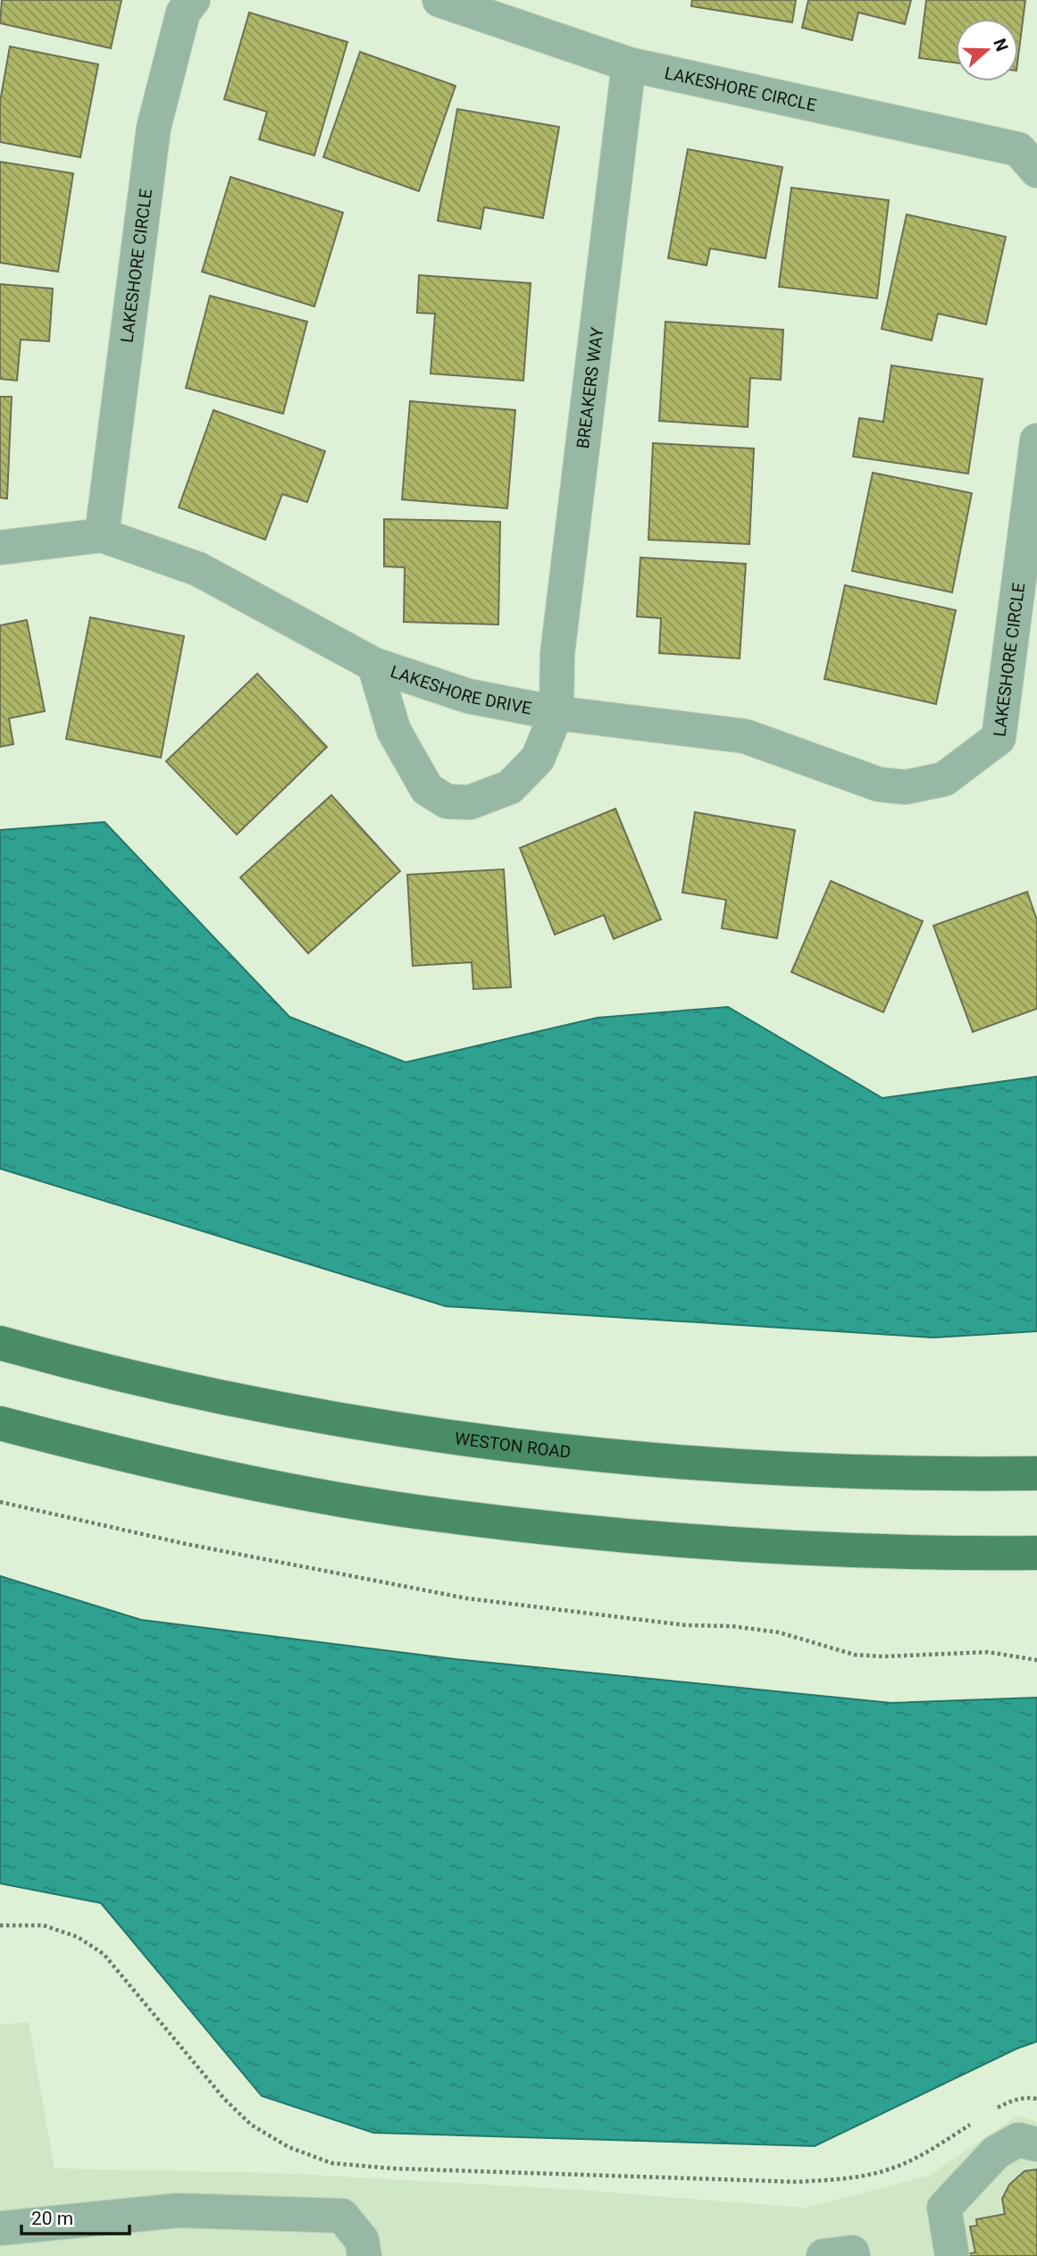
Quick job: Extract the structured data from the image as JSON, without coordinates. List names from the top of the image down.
{
  "streets": {
    "main road": ["WESTON ROAD"],
    "street": ["LAKESHORE CIRCLE", "BREAKERS WAY", "LAKESHORE DRIVE"]
  },
  "crossings": [
    ["LAKESHORE CIRCLE", "BREAKERS WAY"],
    ["LAKESHORE CIRCLE", "LAKESHORE DRIVE"],
    ["BREAKERS WAY", "LAKESHORE DRIVE"]
  ],
  "scale_bar": "20 m",
  "north": "right"
}
